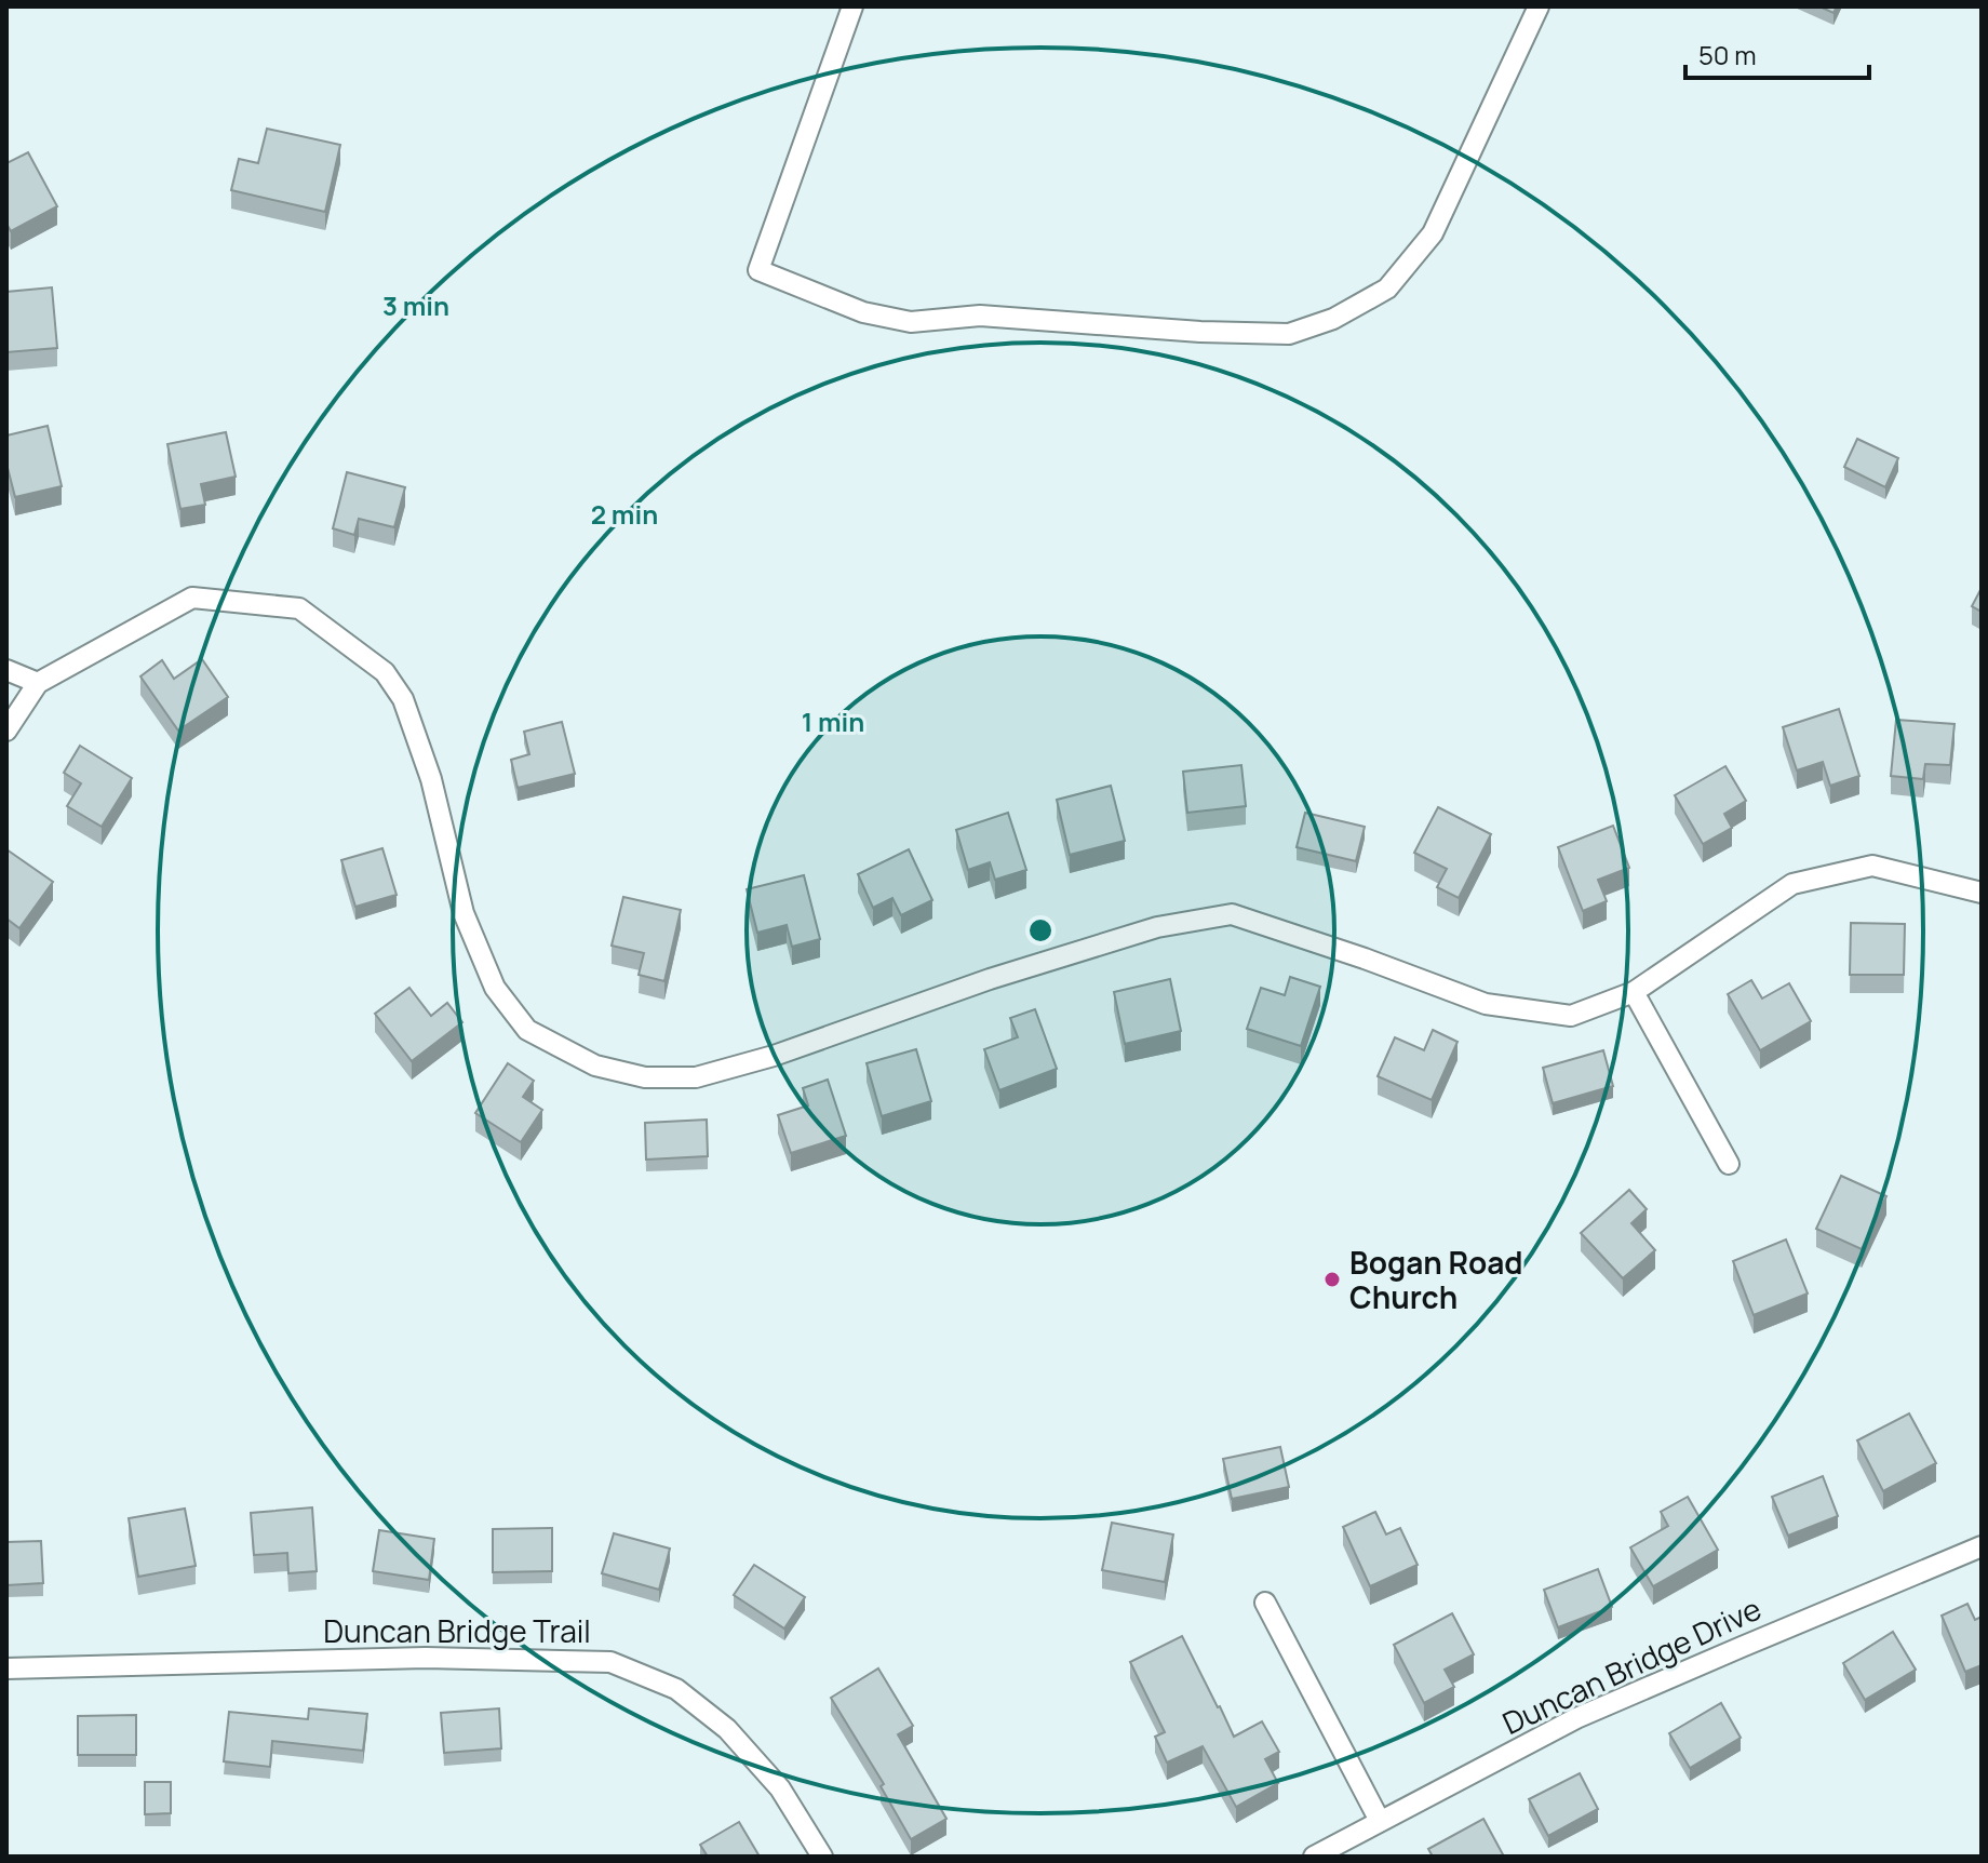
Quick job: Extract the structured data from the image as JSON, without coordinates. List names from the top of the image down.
{
  "streets": {
    "street": ["Duncan Bridge Trail", "Duncan Bridge Drive"]
  },
  "places": ["Bogan Road Church"],
  "scale_bar": "50 m",
  "rings": ["3 min", "2 min", "1 min"]
}
